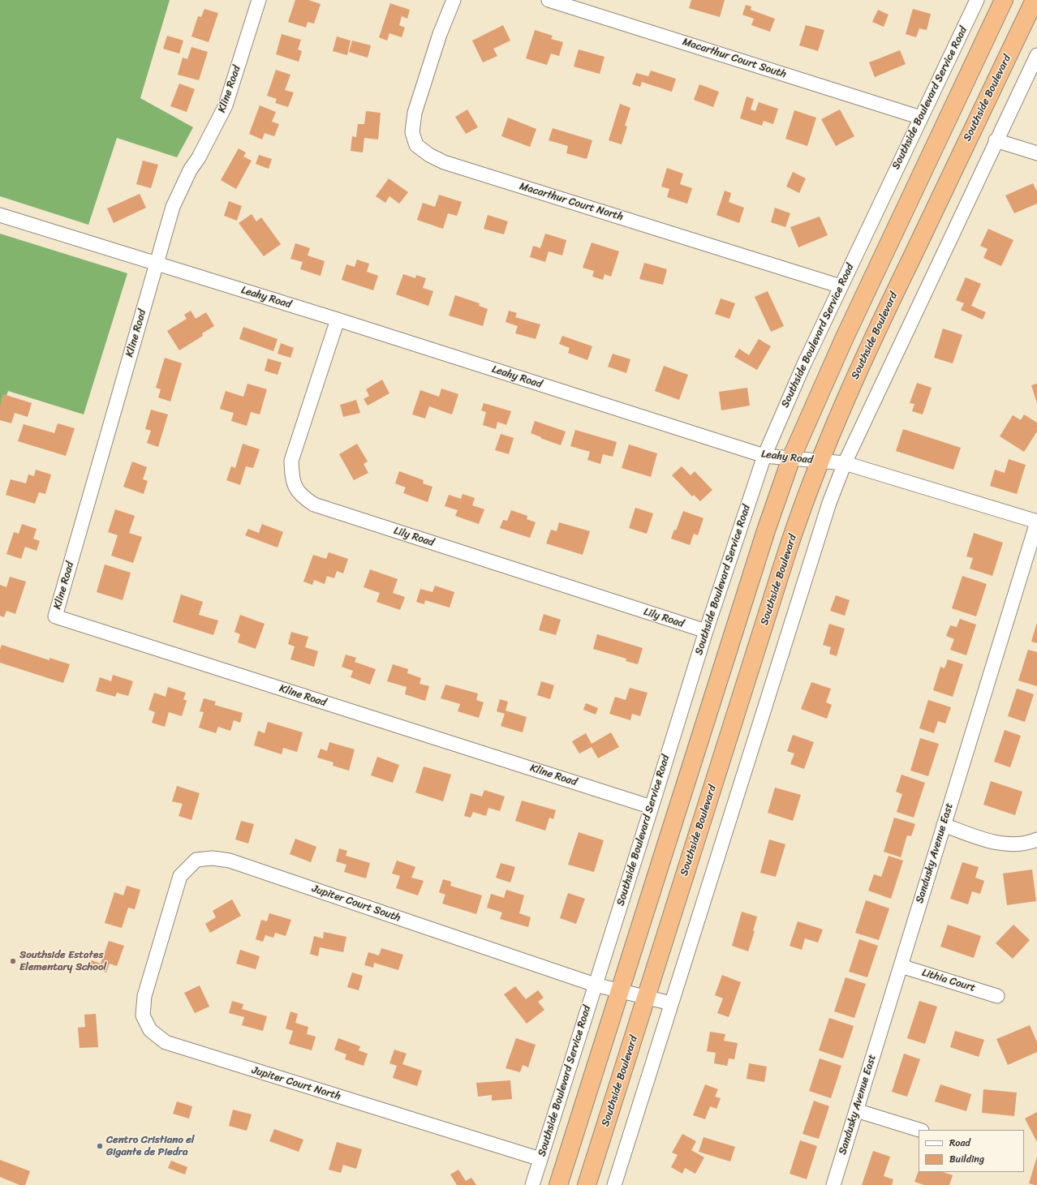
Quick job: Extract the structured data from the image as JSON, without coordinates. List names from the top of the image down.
{
  "streets": {
    "highway": ["Southside Boulevard"],
    "street": [
      "Macarthur Court South",
      "Kline Road",
      "Southside Boulevard Service Road",
      "Macarthur Court North",
      "Leahy Road",
      "Lily Road",
      "Sandusky Avenue East",
      "Jupiter Court South",
      "Lithia Court",
      "Jupiter Court North"
    ]
  },
  "crossings": [
    ["Macarthur Court South", "Southside Boulevard Service Road"],
    ["Kline Road", "Southside Boulevard Service Road"],
    ["Kline Road", "Leahy Road"],
    ["Southside Boulevard Service Road", "Macarthur Court North"],
    ["Southside Boulevard Service Road", "Leahy Road"],
    ["Southside Boulevard Service Road", "Lily Road"],
    ["Southside Boulevard Service Road", "Jupiter Court South"],
    ["Southside Boulevard Service Road", "Jupiter Court North"],
    ["Southside Boulevard", "Leahy Road"],
    ["Southside Boulevard", "Jupiter Court South"],
    ["Leahy Road", "Lily Road"],
    ["Leahy Road", "Sandusky Avenue East"],
    ["Sandusky Avenue East", "Lithia Court"],
    ["Jupiter Court South", "Jupiter Court North"]
  ],
  "places": ["Southside Estates Elementary School", "Centro Cristiano el Gigante de Piedra"],
  "legend": ["Road", "Building"]
}
